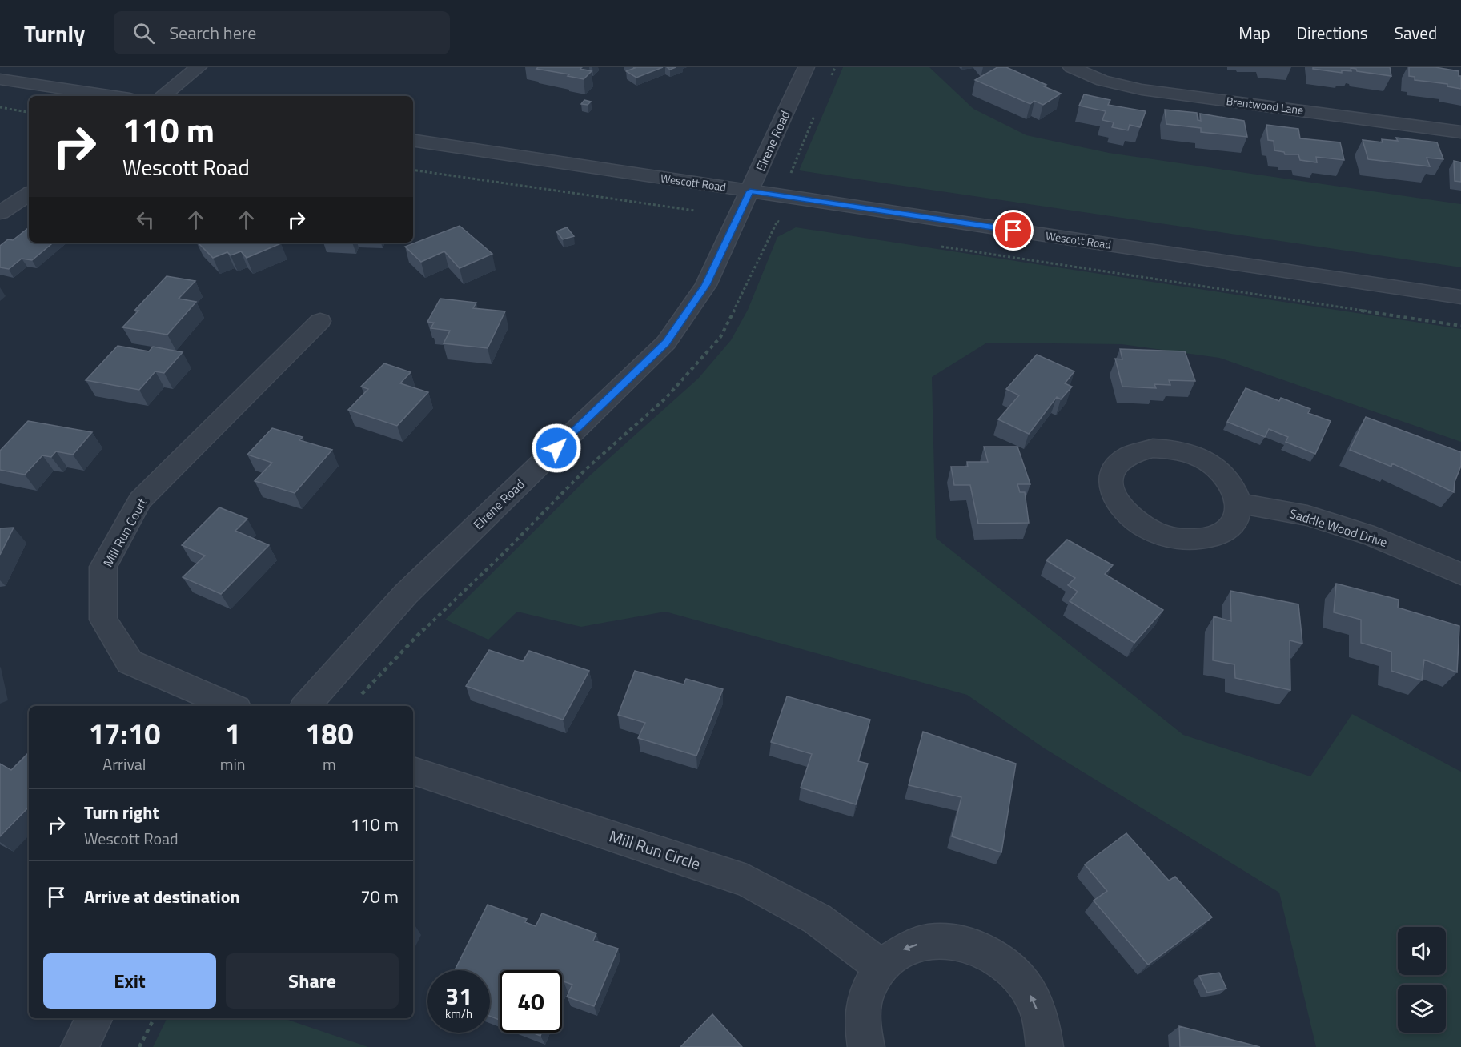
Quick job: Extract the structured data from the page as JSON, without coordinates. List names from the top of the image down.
{
  "streets": {
    "street": [
      "Brentwood Lane",
      "Elrene Road",
      "Wescott Road",
      "Saddle Wood Drive",
      "Mill Run Court",
      "Mill Run Circle"
    ]
  },
  "crossings": [
    ["Elrene Road", "Wescott Road"]
  ],
  "page": {
    "header": "Turnly",
    "search": "Search here",
    "nav": ["Map", "Directions", "Saved"],
    "turn": ["110 m", "Wescott Road"],
    "eta": [
      "17:10",
      "Arrival",
      "1",
      "min",
      "180",
      "m"
    ],
    "list": [
      {
        "name": "Turn right",
        "note": "Wescott Road",
        "value": "110 m"
      },
      {
        "name": "Arrive at destination",
        "value": "70 m"
      }
    ],
    "buttons": ["Exit", "Share"],
    "speed": "31 km/h",
    "limit": "40"
  }
}
